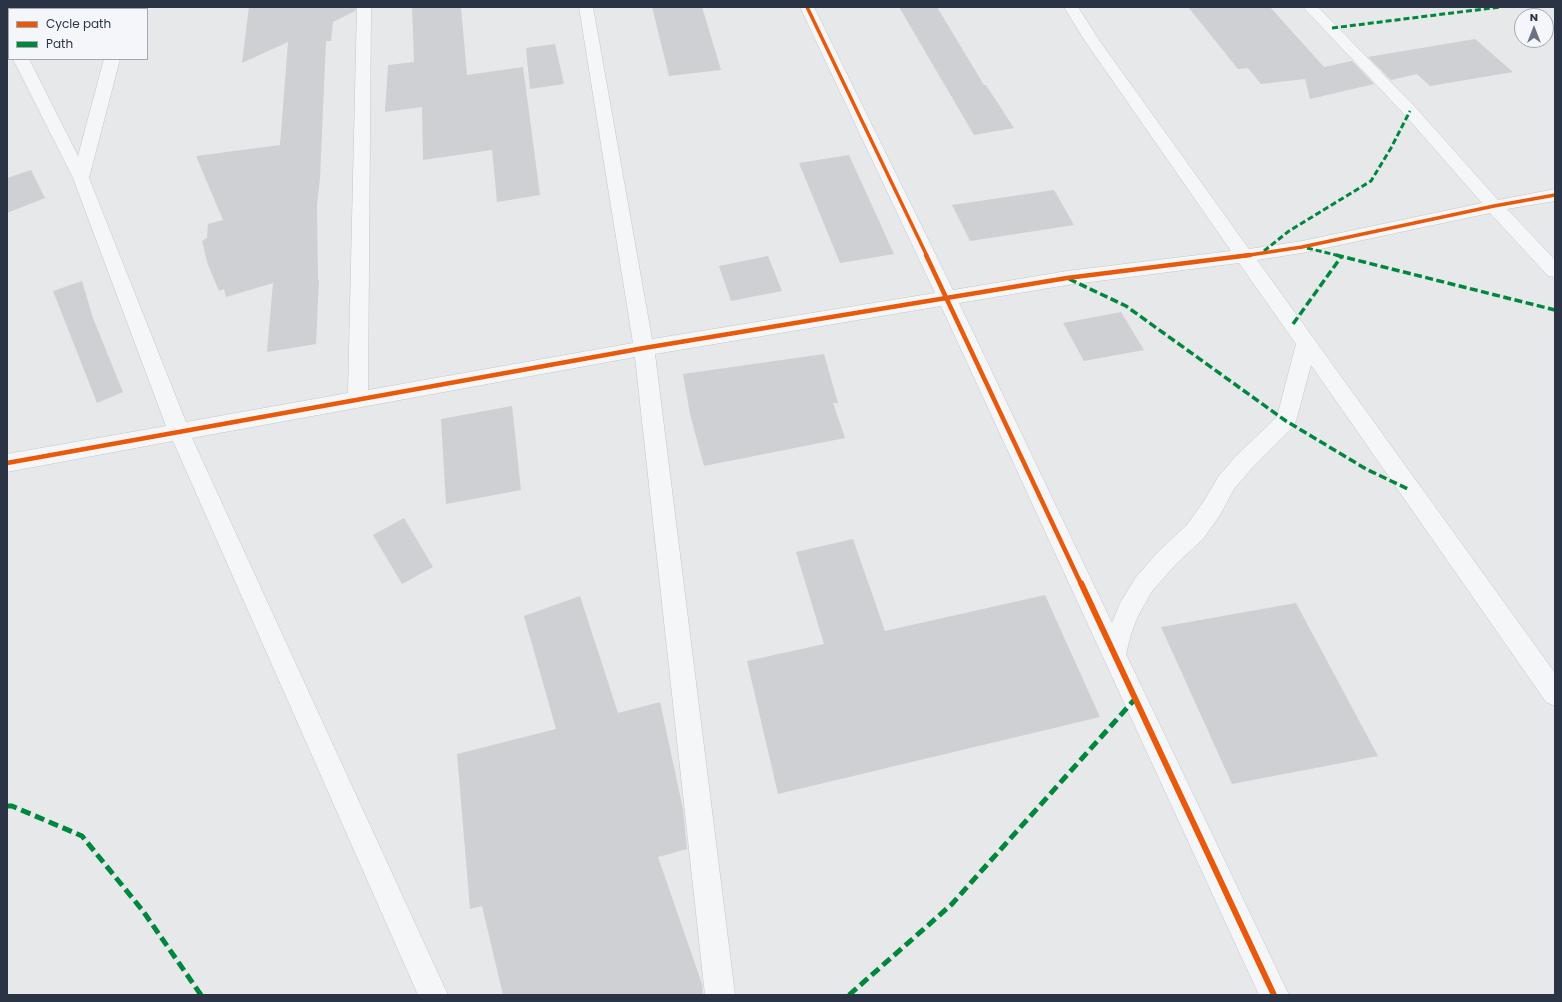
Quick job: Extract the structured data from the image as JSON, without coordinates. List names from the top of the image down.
{
  "legend": ["Cycle path", "Path"],
  "north": "top"
}
